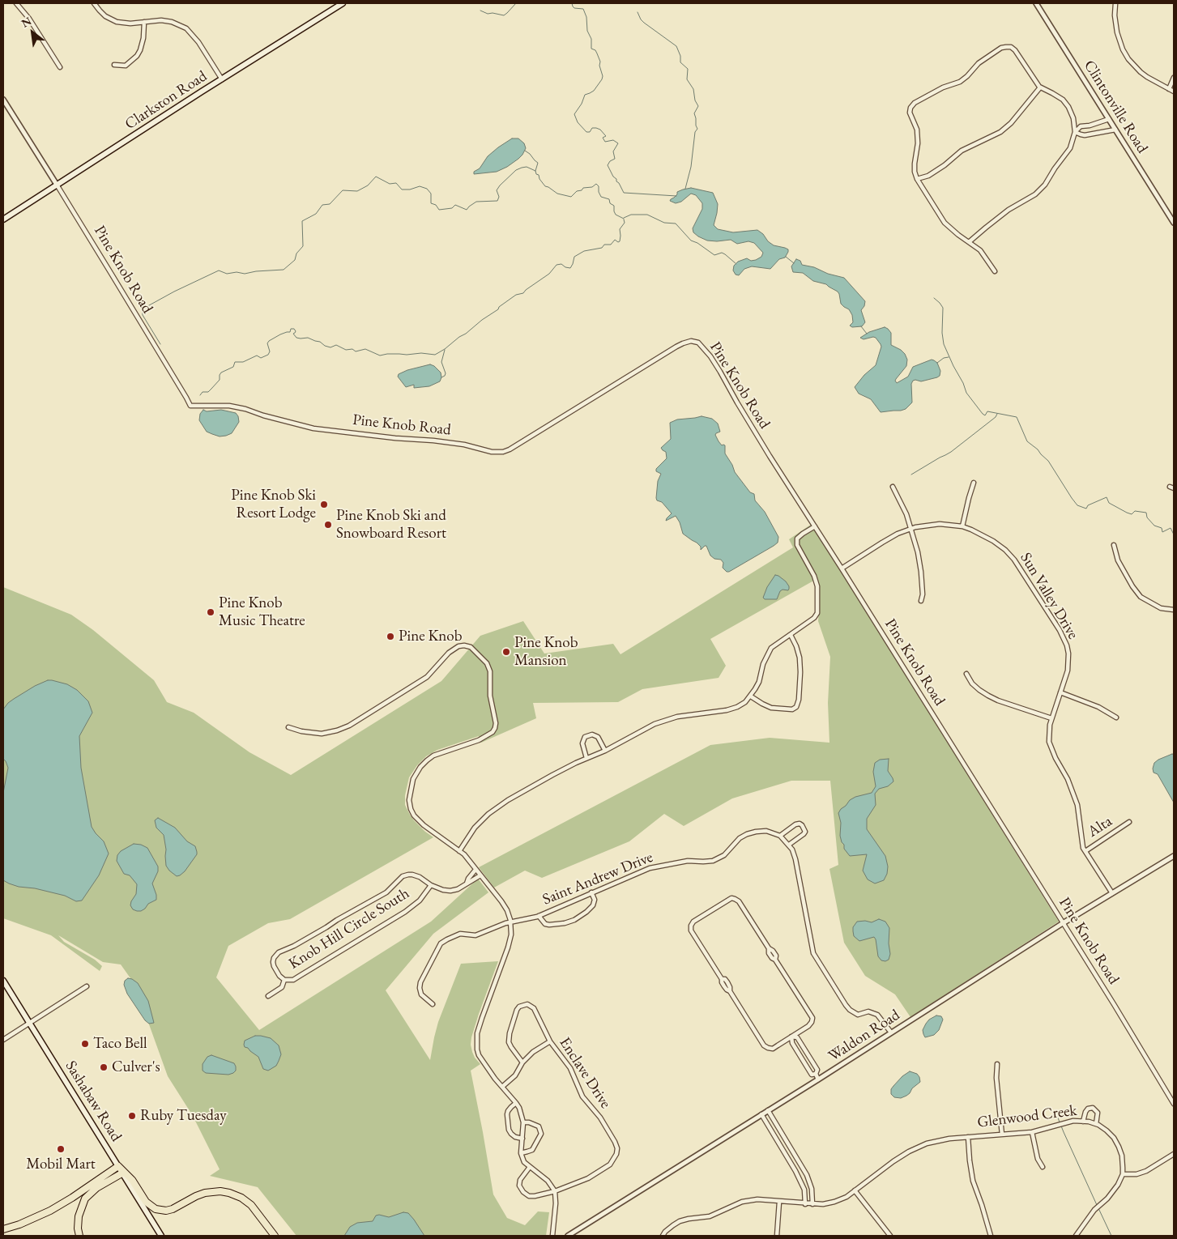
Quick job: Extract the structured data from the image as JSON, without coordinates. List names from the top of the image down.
{
  "streets": {
    "main road": ["Clarkston Road", "Sashabaw Road"],
    "street": [
      "Clintonville Road",
      "Pine Knob Road",
      "Sun Valley Drive",
      "Alta",
      "Saint Andrew Drive",
      "Knob Hill Circle South",
      "Waldon Road",
      "Enclave Drive",
      "Glenwood Creek"
    ]
  },
  "crossings": [
    ["Clarkston Road", "Pine Knob Road"],
    ["Pine Knob Road", "Sun Valley Drive"],
    ["Pine Knob Road", "Waldon Road"],
    ["Sun Valley Drive", "Alta"],
    ["Sun Valley Drive", "Waldon Road"]
  ],
  "places": [
    "Pine Knob Ski Resort Lodge",
    "Pine Knob Ski and Snowboard Resort",
    "Pine Knob Music Theatre",
    "Pine Knob",
    "Pine Knob Mansion",
    "Taco Bell",
    "Culver's",
    "Ruby Tuesday",
    "Mobil Mart"
  ],
  "north": "top left"
}
